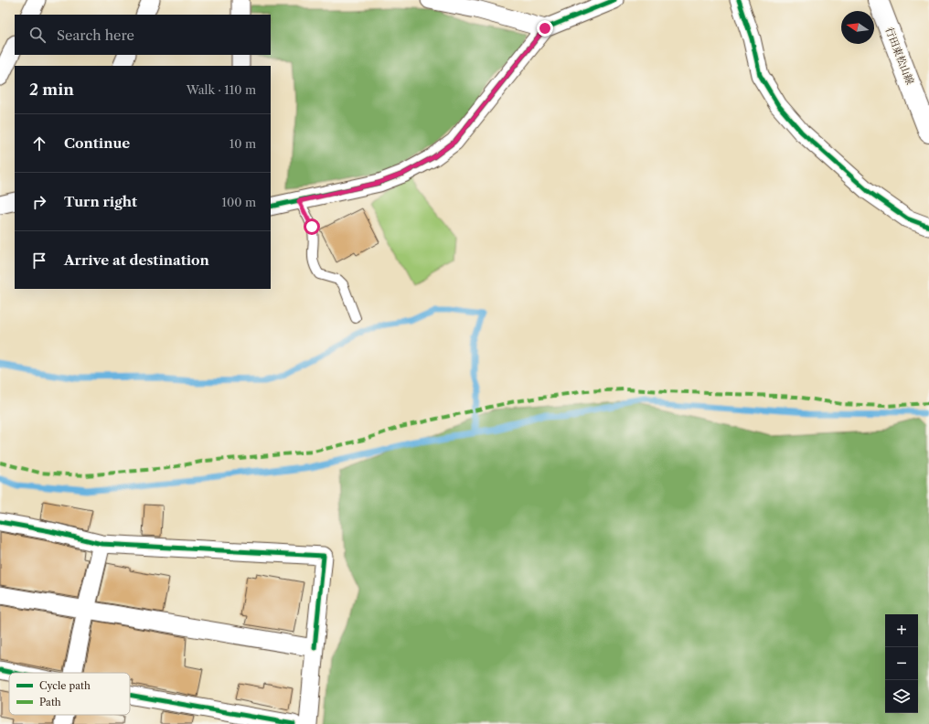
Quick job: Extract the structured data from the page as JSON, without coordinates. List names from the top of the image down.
{
  "streets": {
    "main road": ["行田東松山線"]
  },
  "legend": ["Cycle path", "Path"],
  "north": "left",
  "page": {
    "search": "Search here",
    "heading": ["2 min", "Walk · 110 m"],
    "list": [
      ["Continue", "10 m"],
      ["Turn right", "100 m"],
      "Arrive at destination"
    ],
    "map_buttons": ["+", "−"]
  }
}
